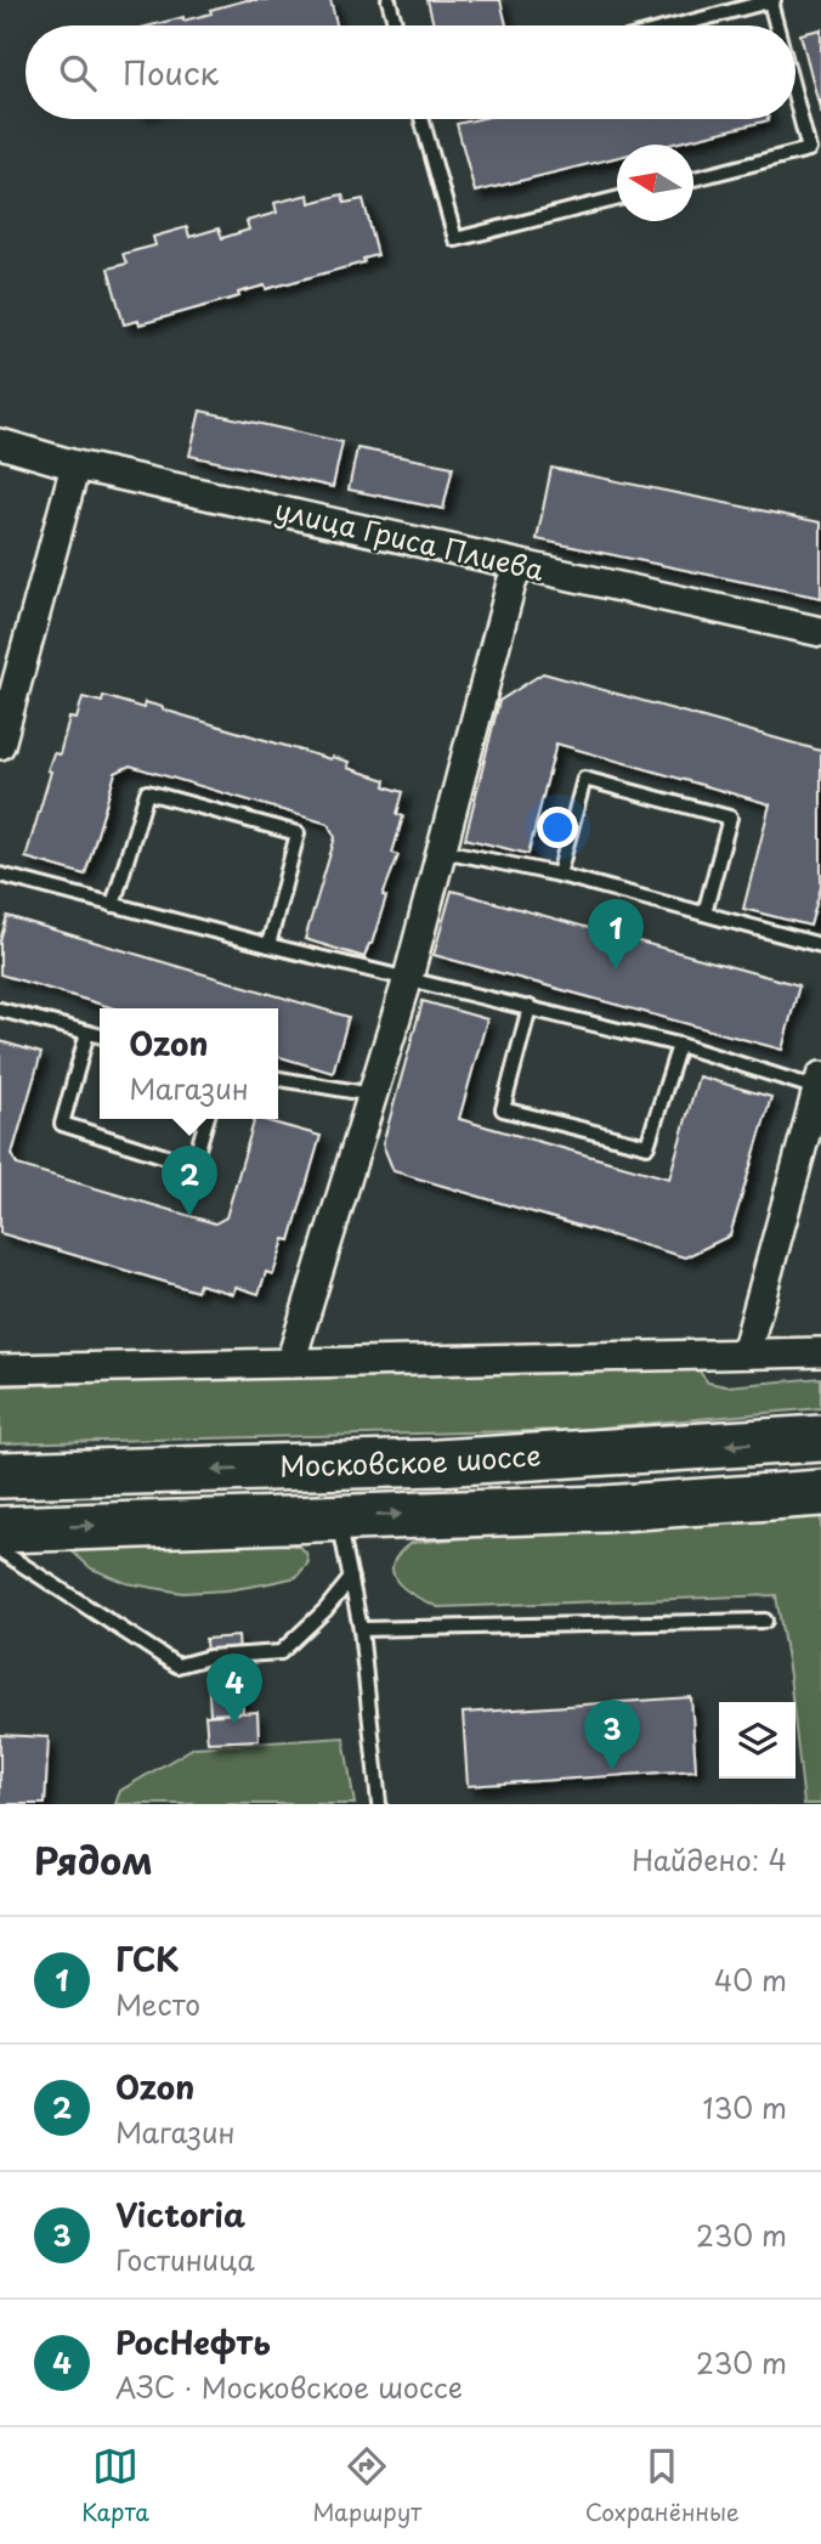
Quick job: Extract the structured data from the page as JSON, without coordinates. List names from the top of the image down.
{
  "streets": {
    "highway": ["Московское шоссе"],
    "street": ["улица Гриса Плиева"]
  },
  "north": "left",
  "page": {
    "search": "Поиск",
    "pins": [
      "1",
      "2",
      "4",
      "3"
    ],
    "popup": ["Ozon", "Магазин"],
    "heading": ["Рядом", "Найдено: 4"],
    "list": [
      {
        "mark": "1",
        "name": "ГСК",
        "note": "Место",
        "value": "40 m"
      },
      {
        "mark": "2",
        "name": "Ozon",
        "note": "Магазин",
        "value": "130 m"
      },
      {
        "mark": "3",
        "name": "Victoria",
        "note": "Гостиница",
        "value": "230 m"
      },
      {
        "mark": "4",
        "name": "РосНефть",
        "note": "АЗС · Московское шоссе",
        "value": "230 m"
      }
    ],
    "nav": ["Карта", "Маршрут", "Сохранённые"]
  }
}
